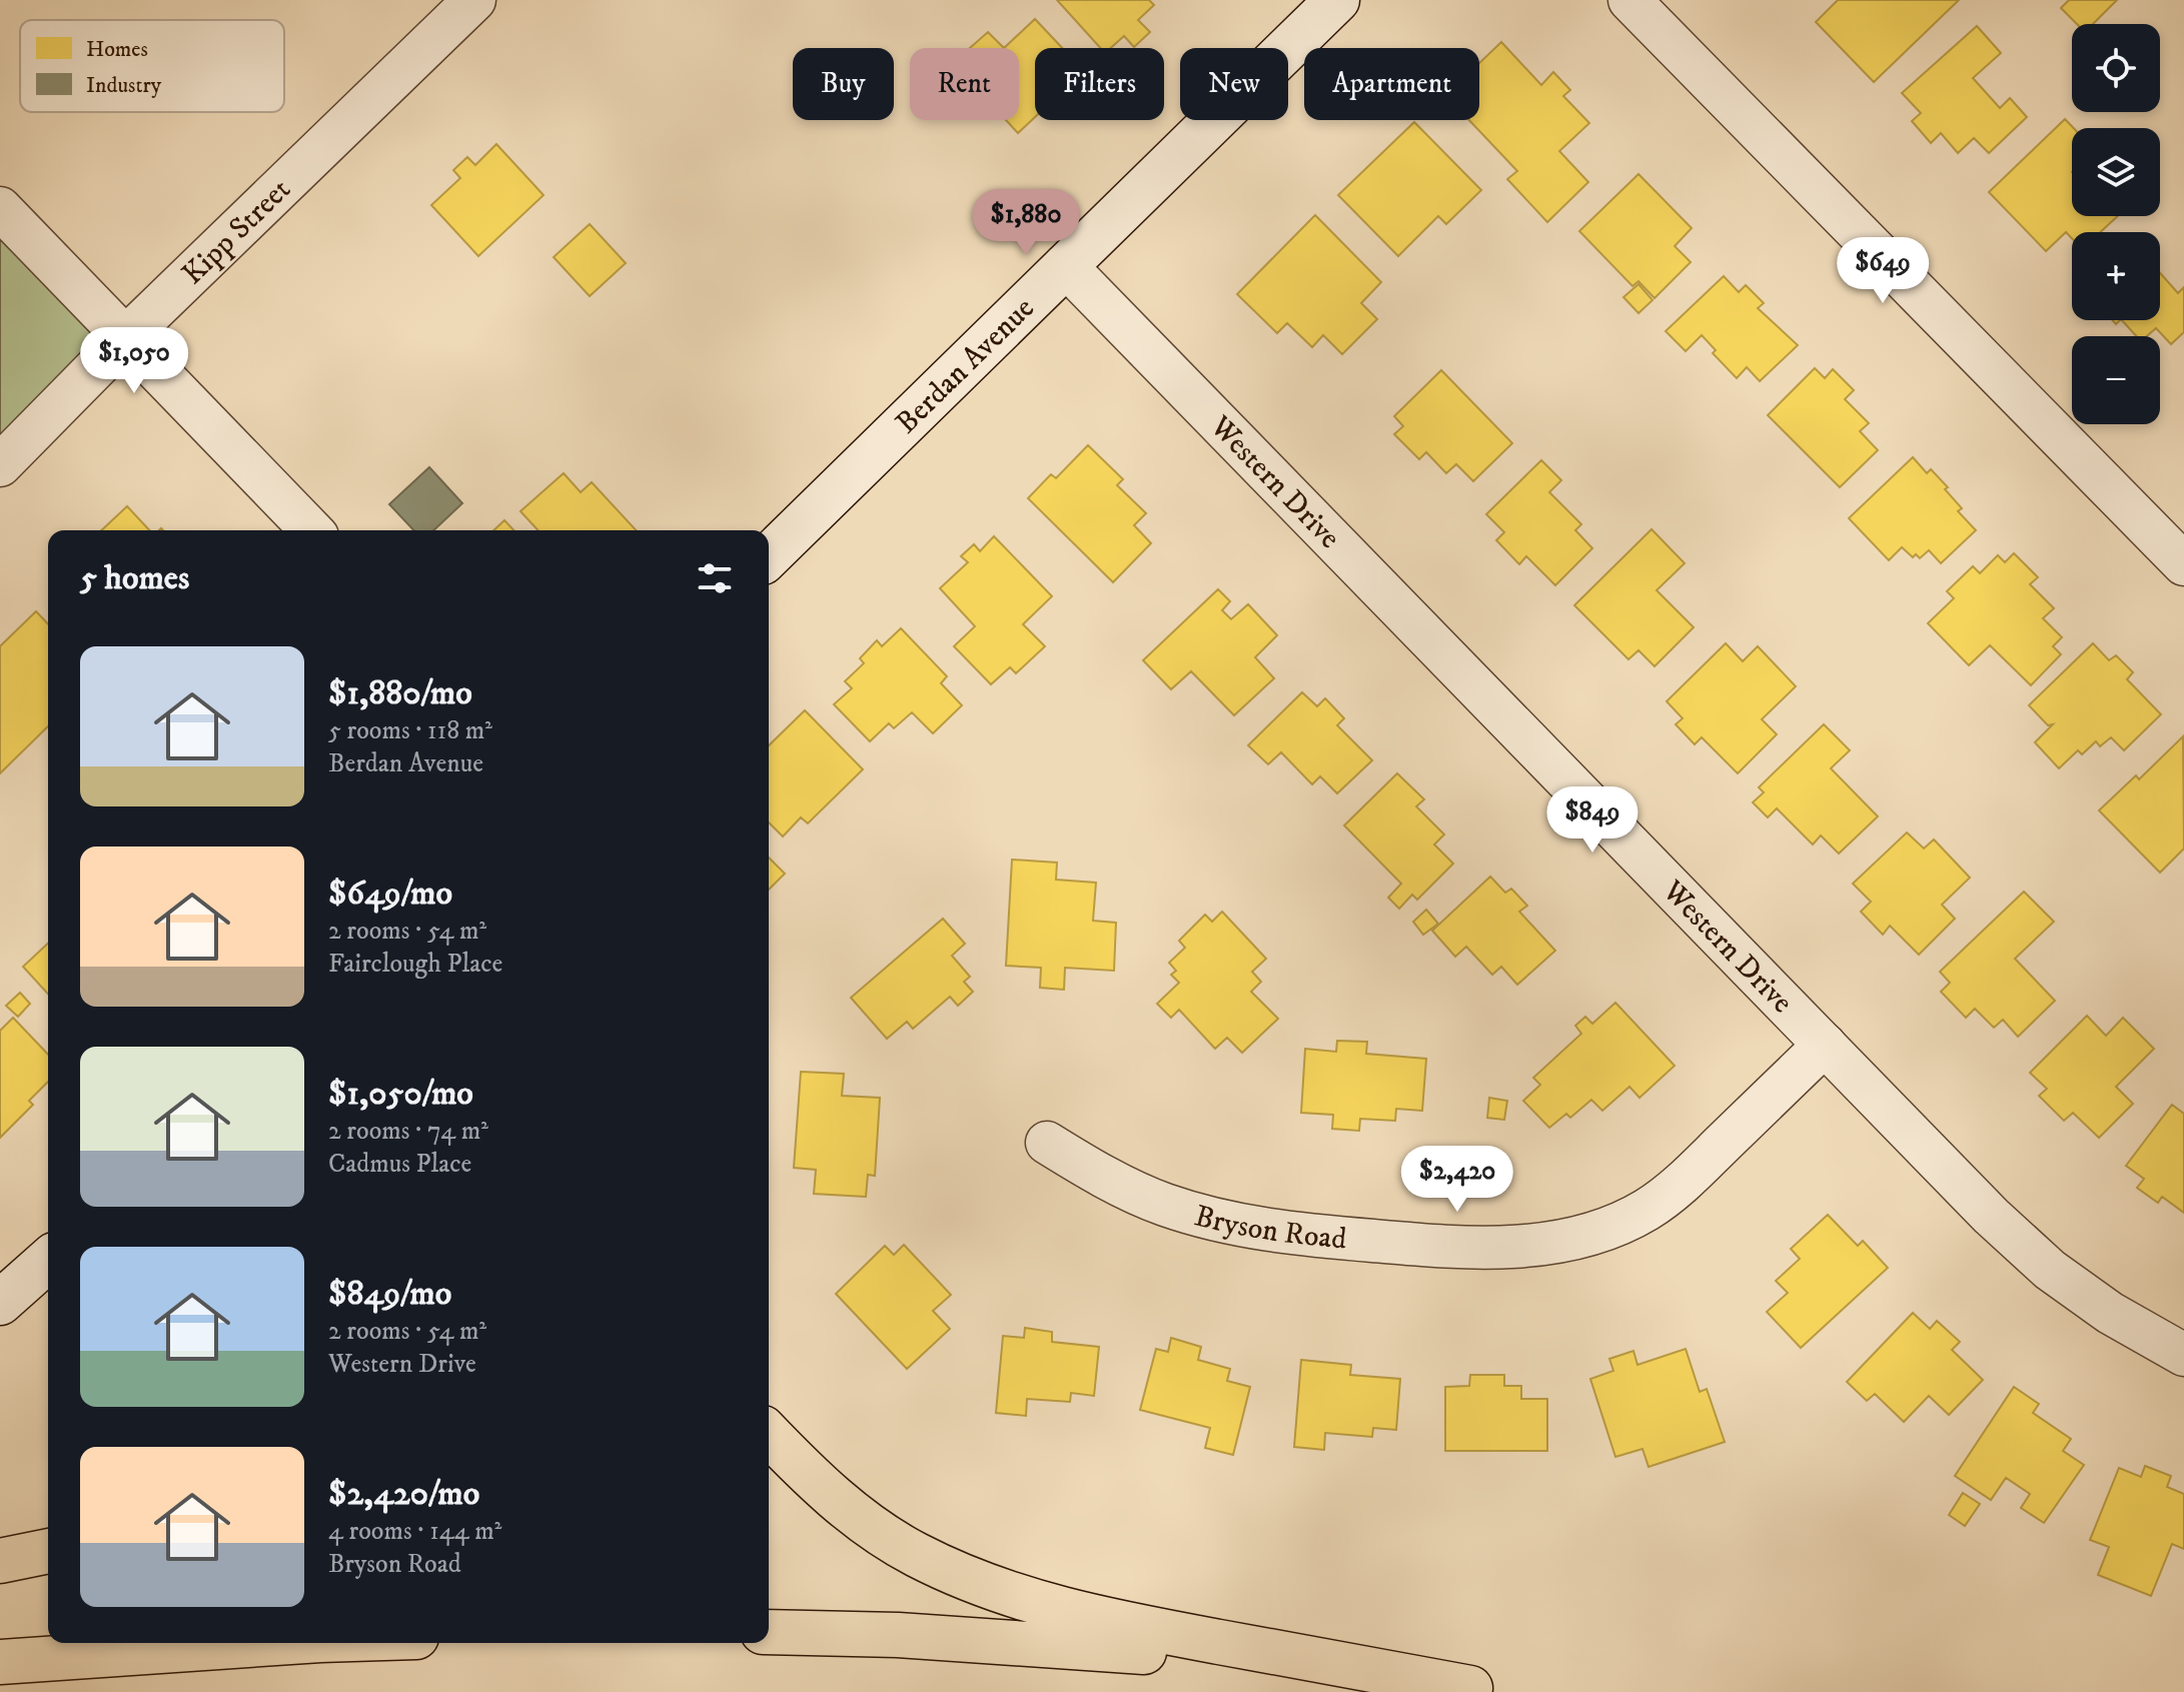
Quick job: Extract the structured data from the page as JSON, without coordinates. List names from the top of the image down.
{
  "streets": {
    "street": [
      "Kipp Street",
      "Berdan Avenue",
      "Western Drive",
      "Bryson Road"
    ]
  },
  "crossings": [
    ["Berdan Avenue", "Western Drive"],
    ["Western Drive", "Bryson Road"]
  ],
  "legend": ["Homes", "Industry"],
  "page": {
    "map_buttons": ["+", "−"],
    "chip": [
      "Buy",
      "Rent",
      "Filters",
      "New",
      "Apartment"
    ],
    "price": [
      "$1,880",
      "$649",
      "$1,050",
      "$849",
      "$2,420"
    ],
    "heading": "5 homes",
    "list": [
      {
        "name": "$1,880/mo",
        "note": "5 rooms · 118 m² · Berdan Avenue"
      },
      {
        "name": "$649/mo",
        "note": "2 rooms · 54 m² · Fairclough Place"
      },
      {
        "name": "$1,050/mo",
        "note": "2 rooms · 74 m² · Cadmus Place"
      },
      {
        "name": "$849/mo",
        "note": "2 rooms · 54 m² · Western Drive"
      },
      {
        "name": "$2,420/mo",
        "note": "4 rooms · 144 m² · Bryson Road"
      }
    ]
  }
}
